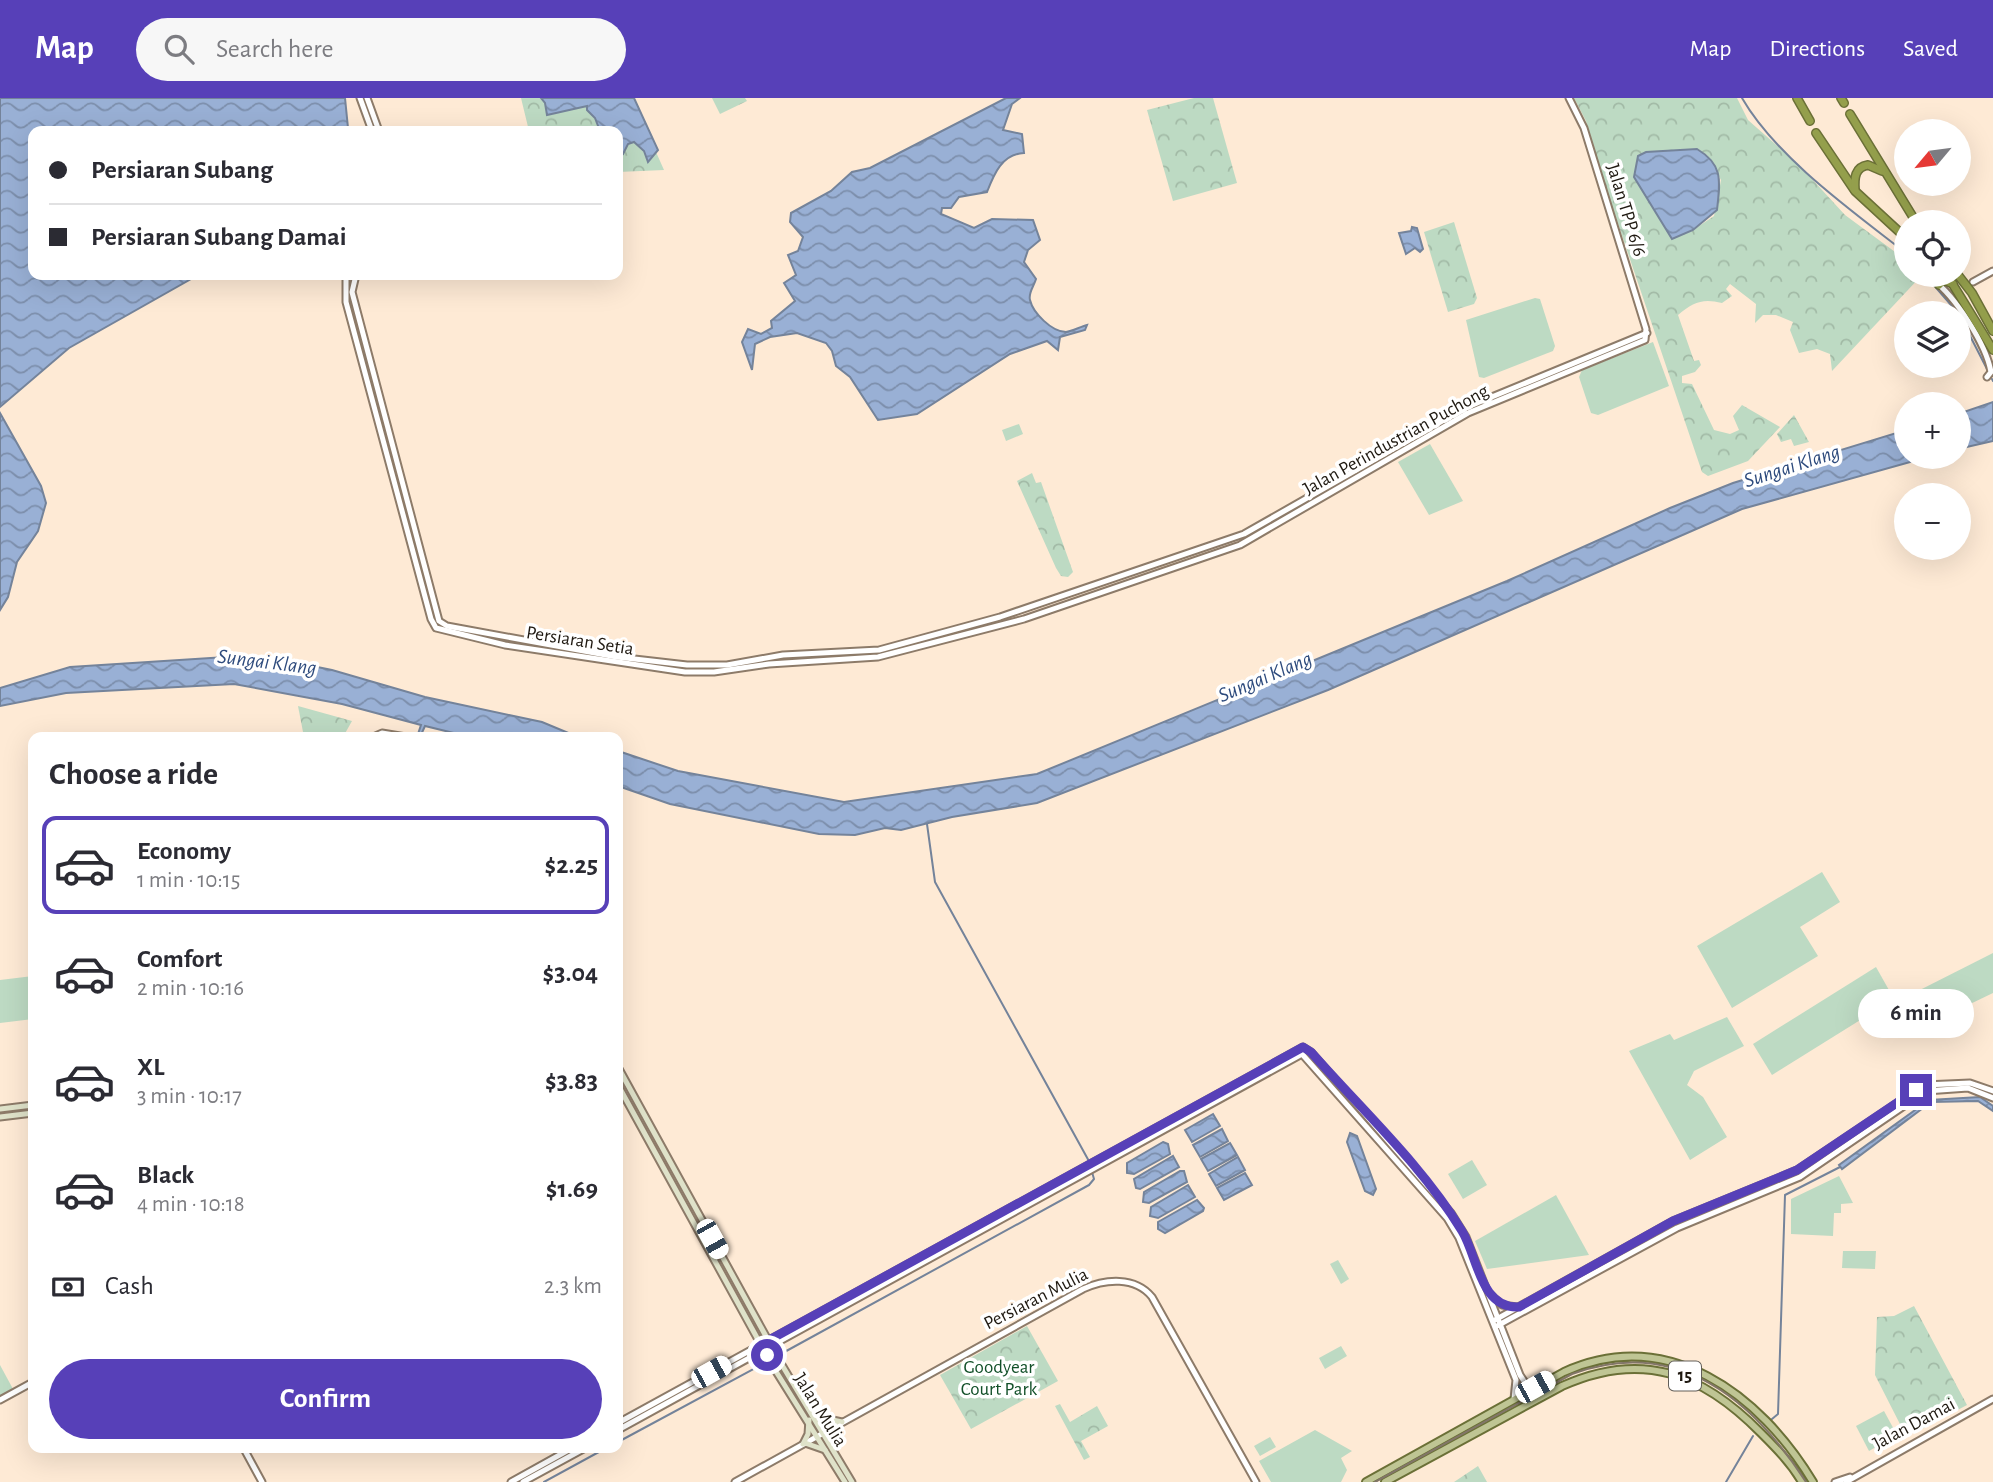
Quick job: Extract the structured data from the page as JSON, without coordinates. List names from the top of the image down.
{
  "streets": {
    "main road": ["15", "Jalan Mulia"],
    "street": [
      "Jalan TPP 6/6",
      "Jalan Perindustrian Puchong",
      "Persiaran Setia",
      "Persiaran Mulia",
      "Jalan Damai"
    ]
  },
  "crossings": [
    ["Jalan TPP 6/6", "Jalan Perindustrian Puchong"],
    ["Jalan Perindustrian Puchong", "Persiaran Setia"],
    ["Persiaran Mulia", "Jalan Mulia"]
  ],
  "water": ["Sungai Klang"],
  "parks": ["Goodyear Court Park"],
  "north": "bottom left",
  "page": {
    "header": "Map",
    "search": "Search here",
    "nav": ["Map", "Directions", "Saved"],
    "map_buttons": ["+", "−"],
    "banner": ["Persiaran Subang", "Persiaran Subang Damai"],
    "heading": "Choose a ride",
    "list": [
      {
        "name": "Economy",
        "note": "1 min · 10:15",
        "value": "$2.25"
      },
      {
        "name": "Comfort",
        "note": "2 min · 10:16",
        "value": "$3.04"
      },
      {
        "name": "XL",
        "note": "3 min · 10:17",
        "value": "$3.83"
      },
      {
        "name": "Black",
        "note": "4 min · 10:18",
        "value": "$1.69"
      }
    ],
    "bubble": "6 min",
    "pay": ["Cash", "2.3 km"],
    "buttons": "Confirm"
  }
}
